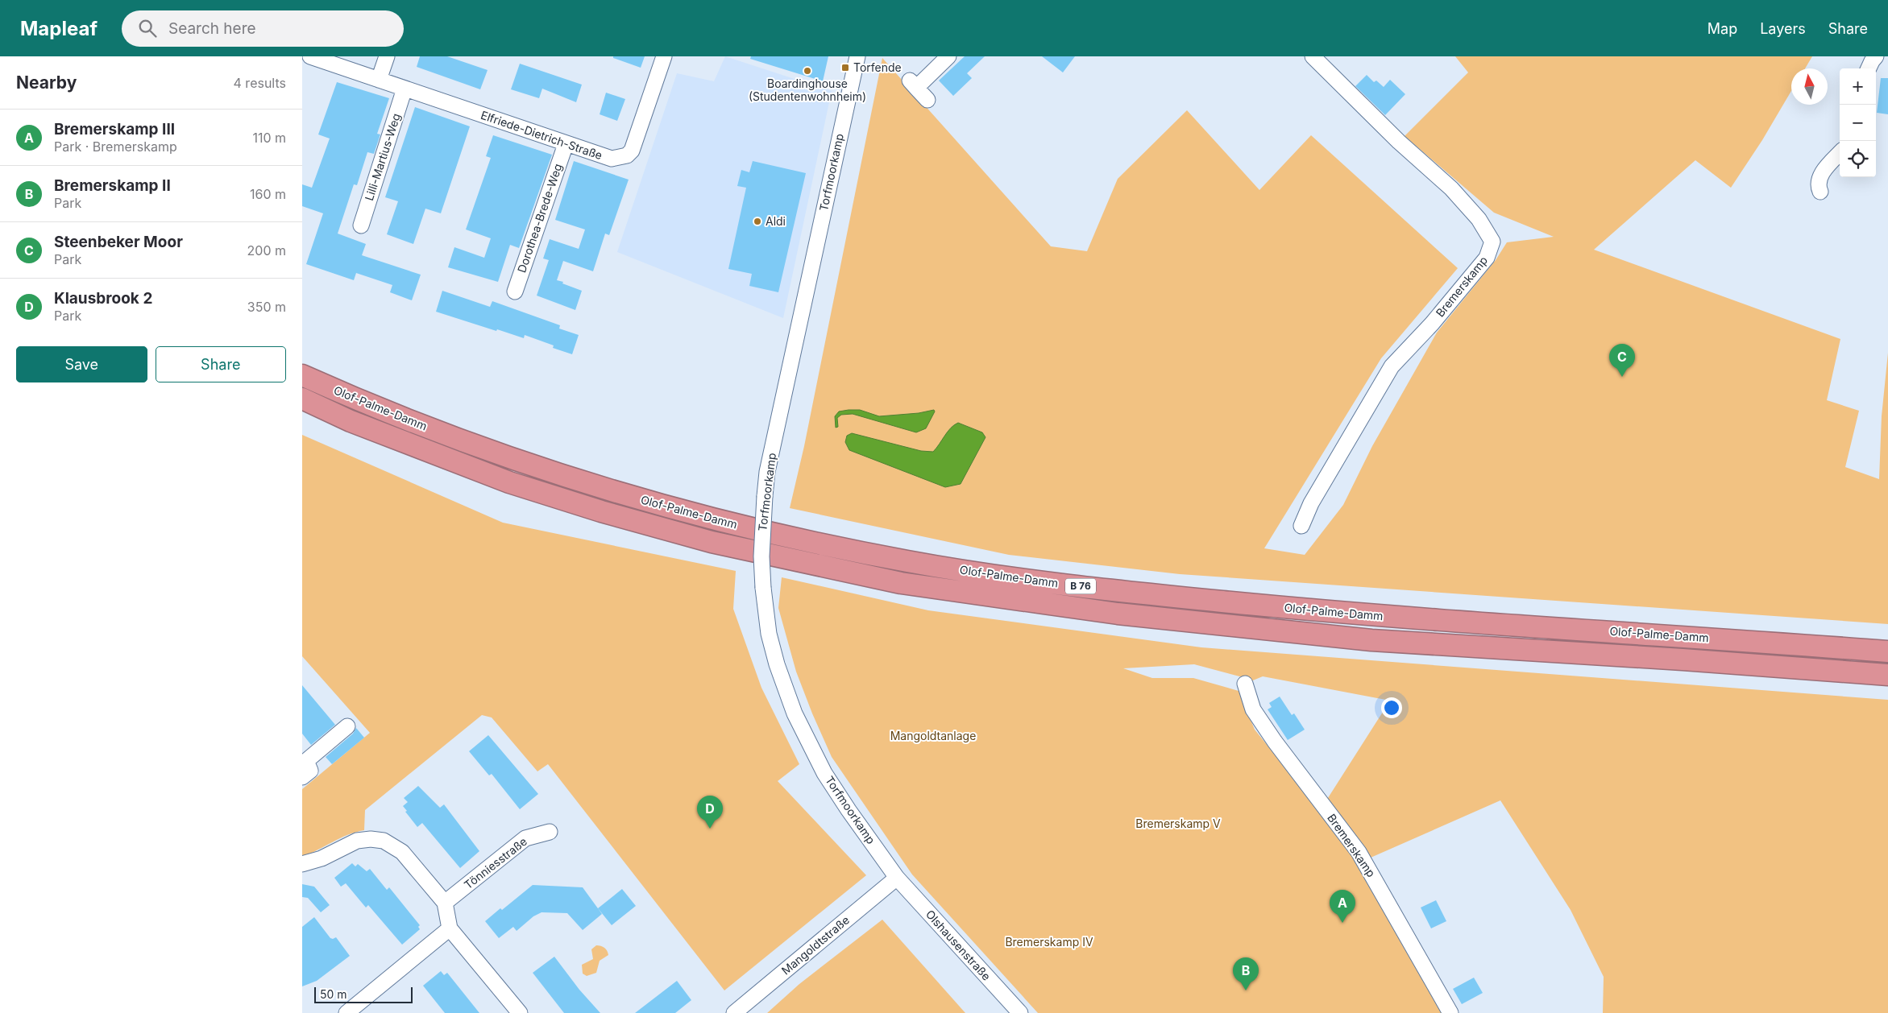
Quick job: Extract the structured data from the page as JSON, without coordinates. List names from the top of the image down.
{
  "streets": {
    "highway": ["Olof-Palme-Damm", "B 76"],
    "street": [
      "Elfriede-Dietrich-Straße",
      "Lilli-Martius-Weg",
      "Torfmoorkamp",
      "Dorothea-Brede-Weg",
      "Bremerskamp",
      "Tönniesstraße",
      "Mangoldtstraße",
      "Olshausenstraße"
    ]
  },
  "crossings": [
    ["Elfriede-Dietrich-Straße", "Lilli-Martius-Weg"],
    ["Elfriede-Dietrich-Straße", "Dorothea-Brede-Weg"],
    ["Torfmoorkamp", "Mangoldtstraße"],
    ["Torfmoorkamp", "Olshausenstraße"],
    ["Mangoldtstraße", "Olshausenstraße"]
  ],
  "parks": ["Mangoldtanlage", "Bremerskamp V", "Bremerskamp IV"],
  "places": {
    "transit": ["Torfende"],
    "other": ["Boardinghouse (Studentenwohnheim)", "Aldi"]
  },
  "scale_bar": "50 m",
  "north": "top",
  "page": {
    "header": "Mapleaf",
    "search": "Search here",
    "nav": ["Map", "Layers", "Share"],
    "heading": ["Nearby", "4 results"],
    "map_buttons": ["+", "−"],
    "list": [
      {
        "mark": "A",
        "name": "Bremerskamp III",
        "note": "Park · Bremerskamp",
        "value": "110 m"
      },
      {
        "mark": "B",
        "name": "Bremerskamp II",
        "note": "Park",
        "value": "160 m"
      },
      {
        "mark": "C",
        "name": "Steenbeker Moor",
        "note": "Park",
        "value": "200 m"
      },
      {
        "mark": "D",
        "name": "Klausbrook 2",
        "note": "Park",
        "value": "350 m"
      }
    ],
    "buttons": ["Save", "Share"],
    "pins": [
      "C",
      "D",
      "A",
      "B"
    ],
    "scale": "50 m"
  }
}
